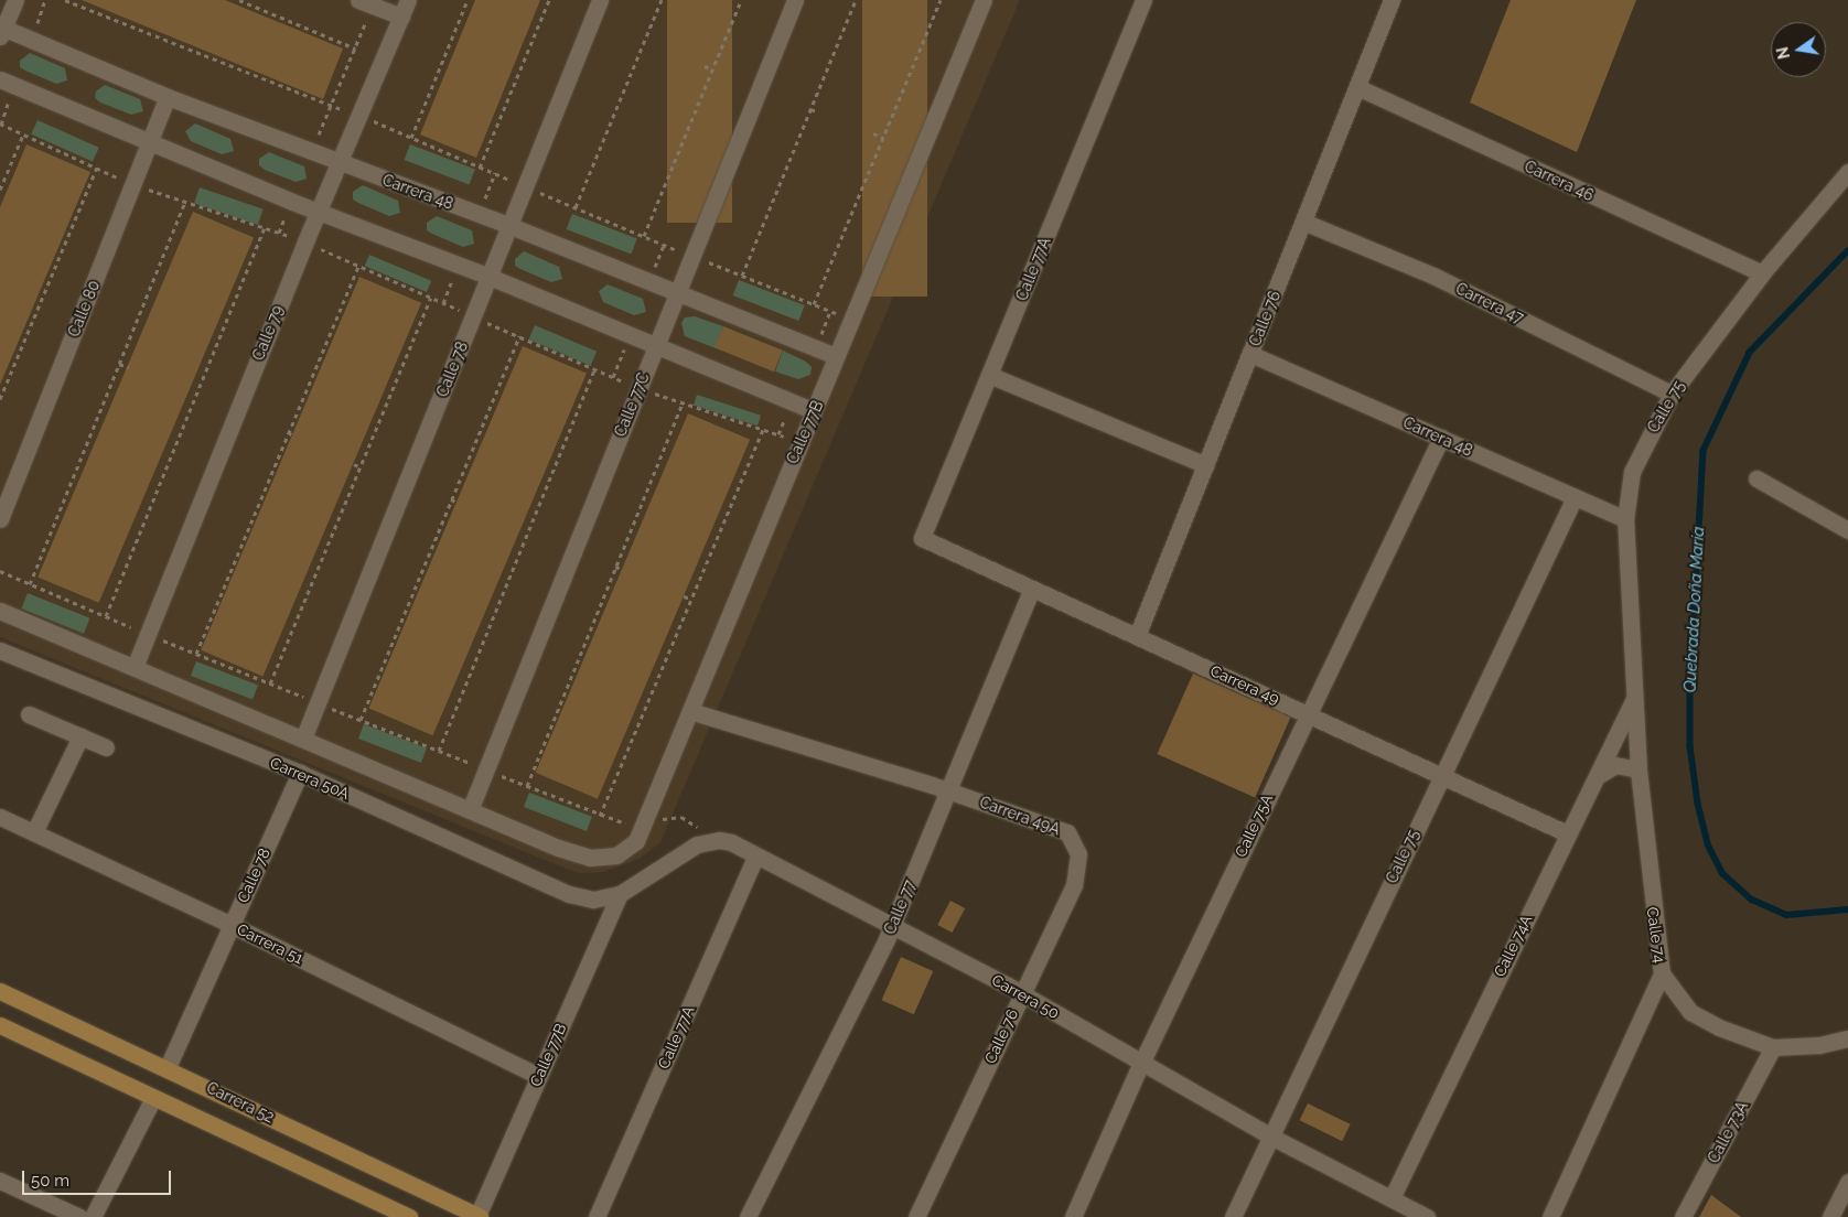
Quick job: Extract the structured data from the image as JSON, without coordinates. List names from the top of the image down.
{
  "streets": {
    "main road": ["Carrera 52"],
    "street": [
      "Carrera 46",
      "Carrera 48",
      "Calle 77A",
      "Carrera 47",
      "Calle 80",
      "Calle 76",
      "Calle 79",
      "Calle 78",
      "Calle 77C",
      "Calle 75",
      "Calle 77B",
      "Carrera 49",
      "Carrera 50A",
      "Carrera 49A",
      "Calle 75A",
      "Calle 77",
      "Calle 74",
      "Carrera 51",
      "Calle 74A",
      "Carrera 50",
      "Calle 73A"
    ]
  },
  "crossings": [
    ["Carrera 46", "Calle 76"],
    ["Carrera 46", "Calle 75"],
    ["Carrera 48", "Calle 80"],
    ["Carrera 48", "Calle 76"],
    ["Carrera 48", "Calle 79"],
    ["Carrera 48", "Calle 78"],
    ["Carrera 48", "Calle 77C"],
    ["Carrera 48", "Calle 75"],
    ["Carrera 48", "Calle 77B"],
    ["Carrera 48", "Calle 75A"],
    ["Calle 77A", "Carrera 49"],
    ["Calle 77A", "Carrera 50"],
    ["Carrera 47", "Calle 76"],
    ["Carrera 47", "Calle 75"],
    ["Calle 76", "Carrera 49"],
    ["Calle 76", "Carrera 49A"],
    ["Calle 76", "Carrera 50"],
    ["Calle 78", "Carrera 50A"],
    ["Calle 78", "Carrera 51"],
    ["Calle 78", "Carrera 52"],
    ["Calle 77C", "Calle 77B"],
    ["Calle 75", "Carrera 49"],
    ["Calle 75", "Calle 74"],
    ["Calle 75", "Calle 74A"],
    ["Calle 75", "Carrera 50"],
    ["Calle 77B", "Carrera 50A"],
    ["Calle 77B", "Carrera 49A"],
    ["Calle 77B", "Carrera 51"],
    ["Calle 77B", "Carrera 52"],
    ["Carrera 49", "Calle 75A"],
    ["Carrera 49", "Calle 77"],
    ["Carrera 49", "Calle 74A"],
    ["Carrera 49A", "Calle 77"],
    ["Calle 75A", "Carrera 50"],
    ["Calle 77", "Carrera 50"],
    ["Calle 74", "Calle 74A"],
    ["Calle 74A", "Carrera 50"]
  ],
  "water": ["Quebrada Doña María"],
  "scale_bar": "50 m",
  "north": "left"
}
